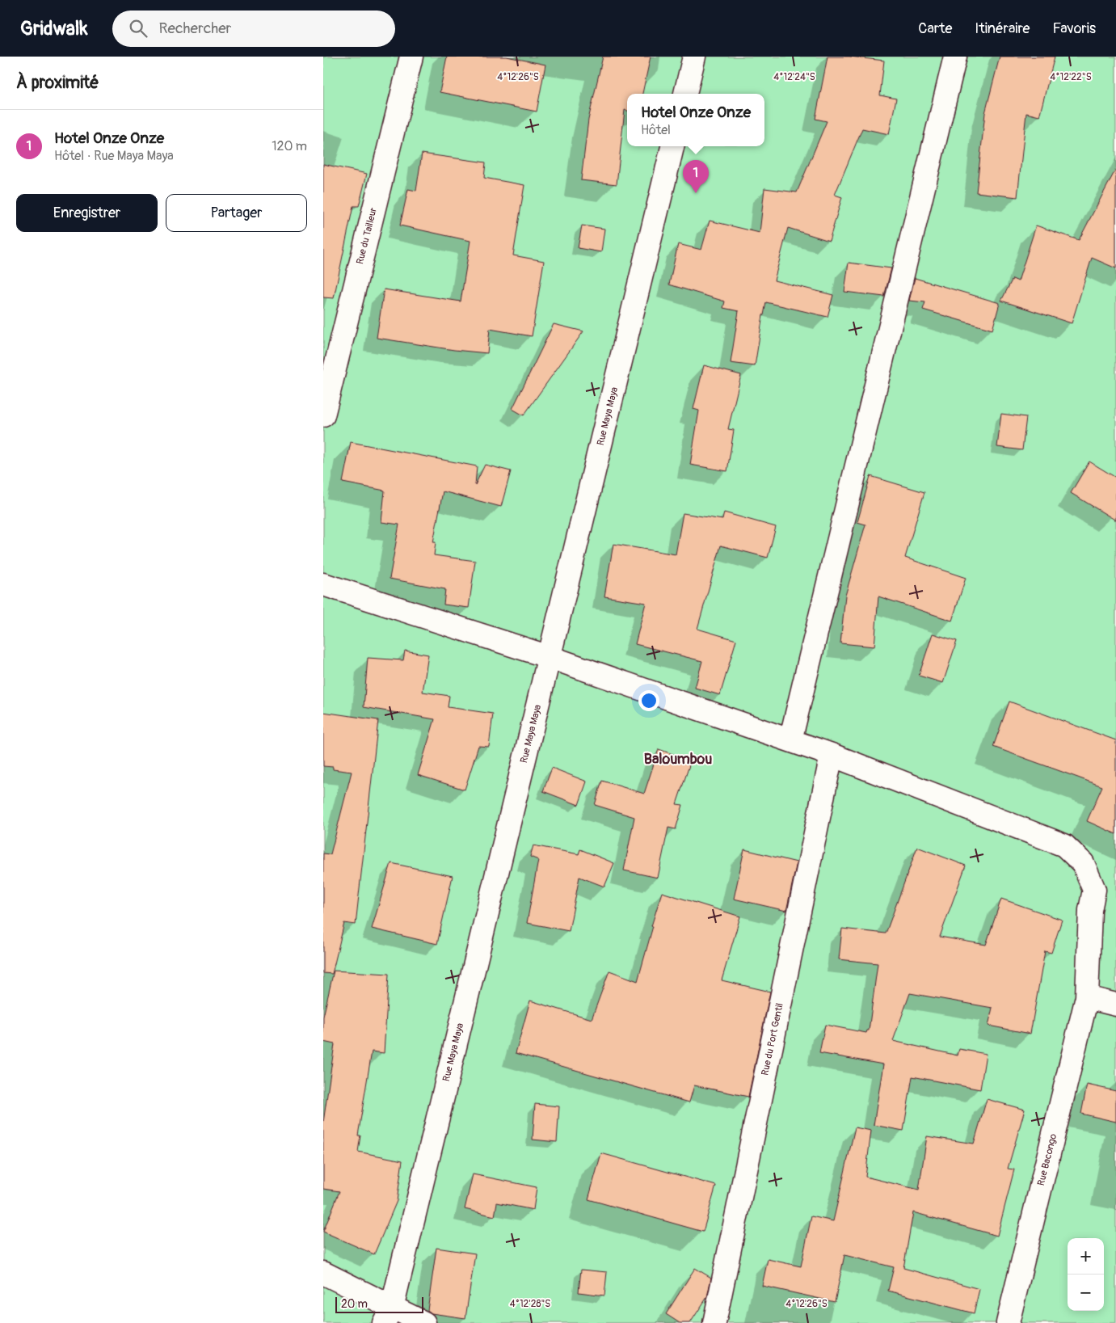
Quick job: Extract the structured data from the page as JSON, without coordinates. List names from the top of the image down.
{
  "streets": {
    "street": [
      "Rue du Tailleur",
      "Rue Maya Maya",
      "Rue du Port Gentil",
      "Rue Bacongo"
    ]
  },
  "crossings": [
    ["Rue Maya Maya", "Rue Bacongo"],
    ["Rue du Port Gentil", "Rue Bacongo"]
  ],
  "districts": ["Baloumbou"],
  "scale_bar": "20 m",
  "page": {
    "header": "Gridwalk",
    "search": "Rechercher",
    "nav": ["Carte", "Itinéraire", "Favoris"],
    "heading": "À proximité",
    "popup": ["Hotel Onze Onze", "Hôtel"],
    "list": [
      {
        "mark": "1",
        "name": "Hotel Onze Onze",
        "note": "Hôtel · Rue Maya Maya",
        "value": "120 m"
      }
    ],
    "pins": "1",
    "buttons": ["Enregistrer", "Partager"],
    "map_buttons": ["+", "−"],
    "scale": "20 m"
  },
  "coordinates": [
    "4°12'26\"S",
    "4°12'24\"S",
    "4°12'22\"S",
    "4°12'28\"S"
  ]
}
